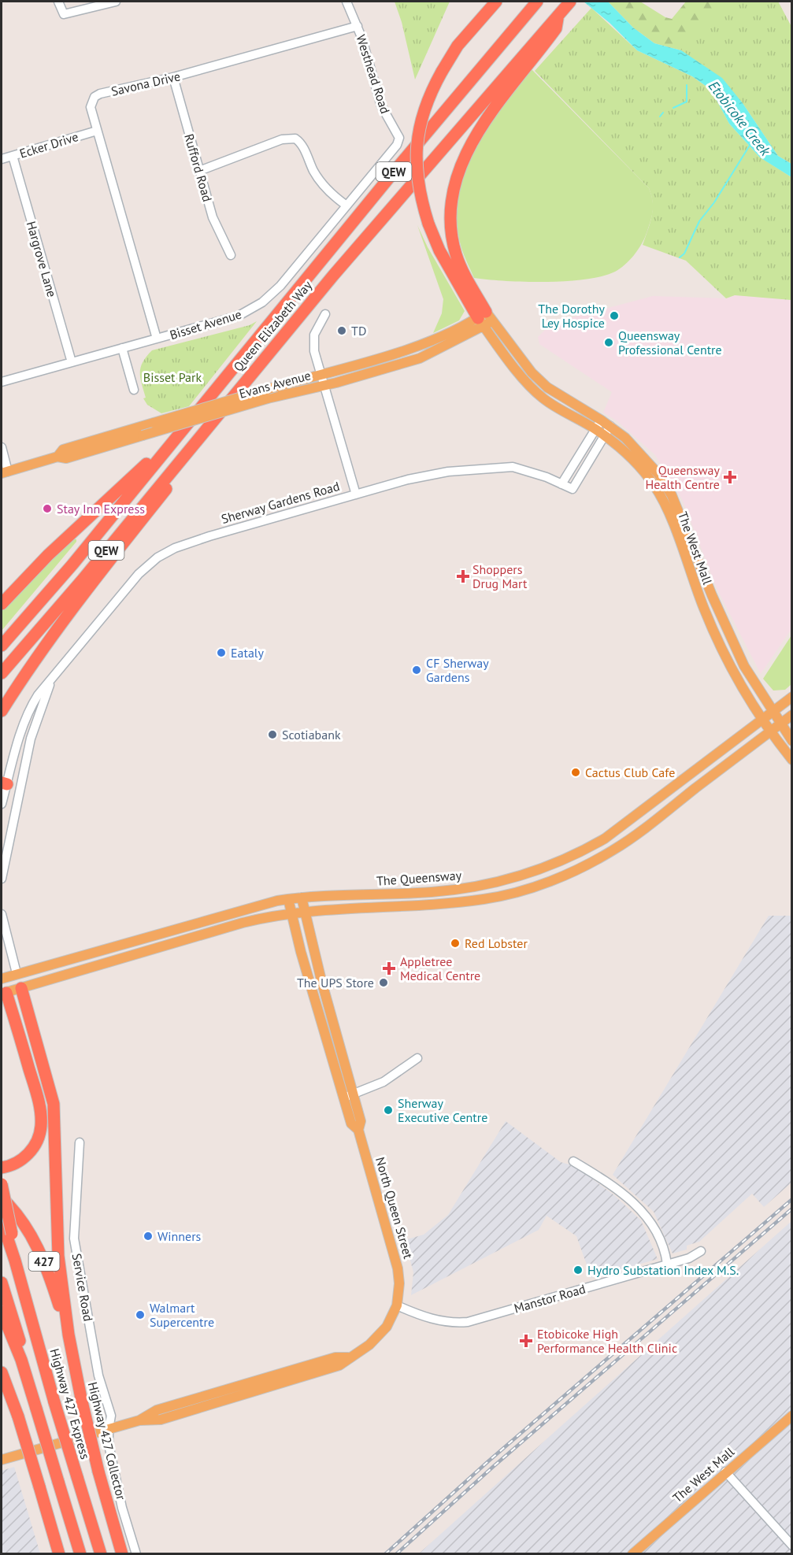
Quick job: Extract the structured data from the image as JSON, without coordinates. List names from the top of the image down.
{
  "streets": {
    "highway": [
      "QEW",
      "Queen Elizabeth Way",
      "427",
      "Highway 427 Express",
      "Highway 427 Collector"
    ],
    "main road": [
      "Evans Avenue",
      "The West Mall",
      "The Queensway",
      "North Queen Street"
    ],
    "street": [
      "Westhead Road",
      "Savona Drive",
      "Ecker Drive",
      "Rufford Road",
      "Hargrove Lane",
      "Bisset Avenue",
      "Sherway Gardens Road",
      "Service Road",
      "Manstor Road"
    ]
  },
  "crossings": [
    ["Westhead Road", "Savona Drive"],
    ["Westhead Road", "Bisset Avenue"],
    ["Savona Drive", "Ecker Drive"],
    ["Savona Drive", "Rufford Road"],
    ["Savona Drive", "Bisset Avenue"],
    ["Ecker Drive", "Hargrove Lane"],
    ["Hargrove Lane", "Bisset Avenue"],
    ["Evans Avenue", "The West Mall"],
    ["Sherway Gardens Road", "The West Mall"],
    ["The West Mall", "The Queensway"],
    ["The Queensway", "North Queen Street"],
    ["North Queen Street", "Service Road"],
    ["North Queen Street", "Manstor Road"],
    ["427", "Highway 427 Collector"]
  ],
  "water": ["Etobicoke Creek"],
  "parks": ["Bisset Park"],
  "places": {
    "other": [
      "The Dorothy Ley Hospice",
      "TD",
      "Queensway Professional Centre",
      "Stay Inn Express",
      "Eataly",
      "CF Sherway Gardens",
      "Scotiabank",
      "Cactus Club Cafe",
      "Red Lobster",
      "The UPS Store",
      "Sherway Executive Centre",
      "Winners",
      "Hydro Substation Index M.S.",
      "Walmart Supercentre"
    ],
    "health": [
      "Queensway Health Centre",
      "Shoppers Drug Mart",
      "Appletree Medical Centre",
      "Etobicoke High Performance Health Clinic"
    ]
  }
}
